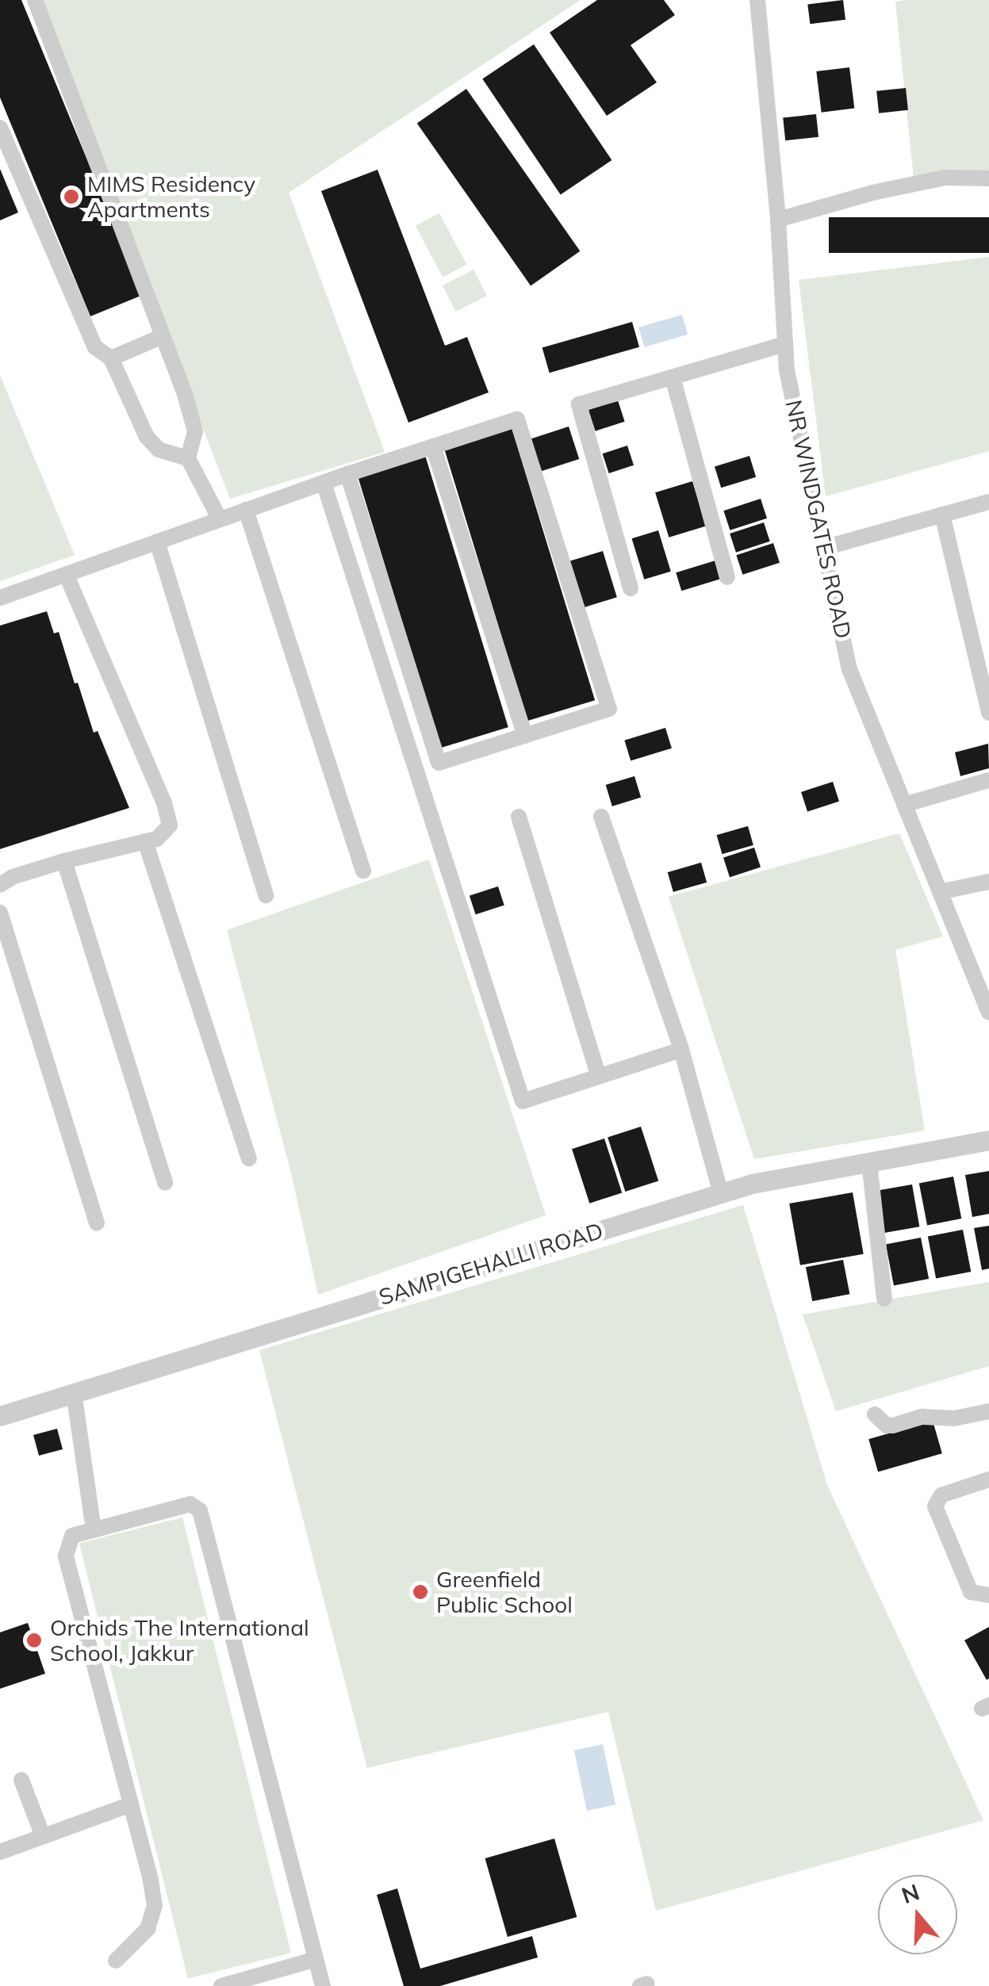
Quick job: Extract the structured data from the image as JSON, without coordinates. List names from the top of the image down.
{
  "streets": {
    "street": ["NR WINDGATES ROAD", "SAMPIGEHALLI ROAD"]
  },
  "places": ["MIMS Residency Apartments", "Greenfield Public School", "Orchids The International School, Jakkur"],
  "north": "top"
}
